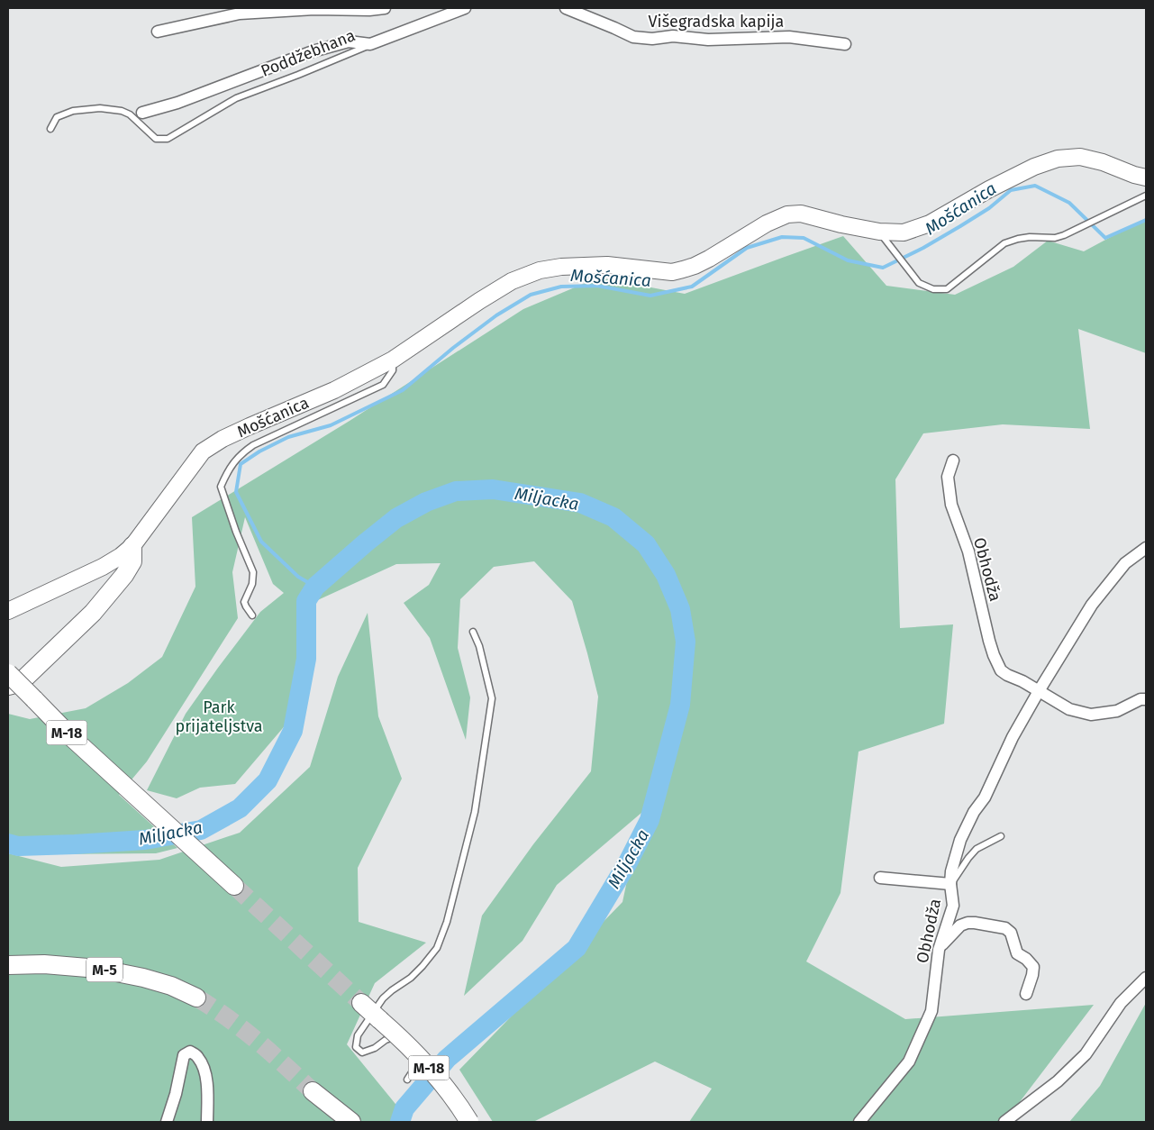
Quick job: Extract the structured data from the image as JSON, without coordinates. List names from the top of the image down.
{
  "streets": {
    "main road": ["Mošćanica", "M-18", "M-5"],
    "street": ["Višegradska kapija", "Poddžebhana", "Obhodža"]
  },
  "water": ["Mošćanica", "Miljacka"],
  "parks": ["Park prijateljstva"]
}
